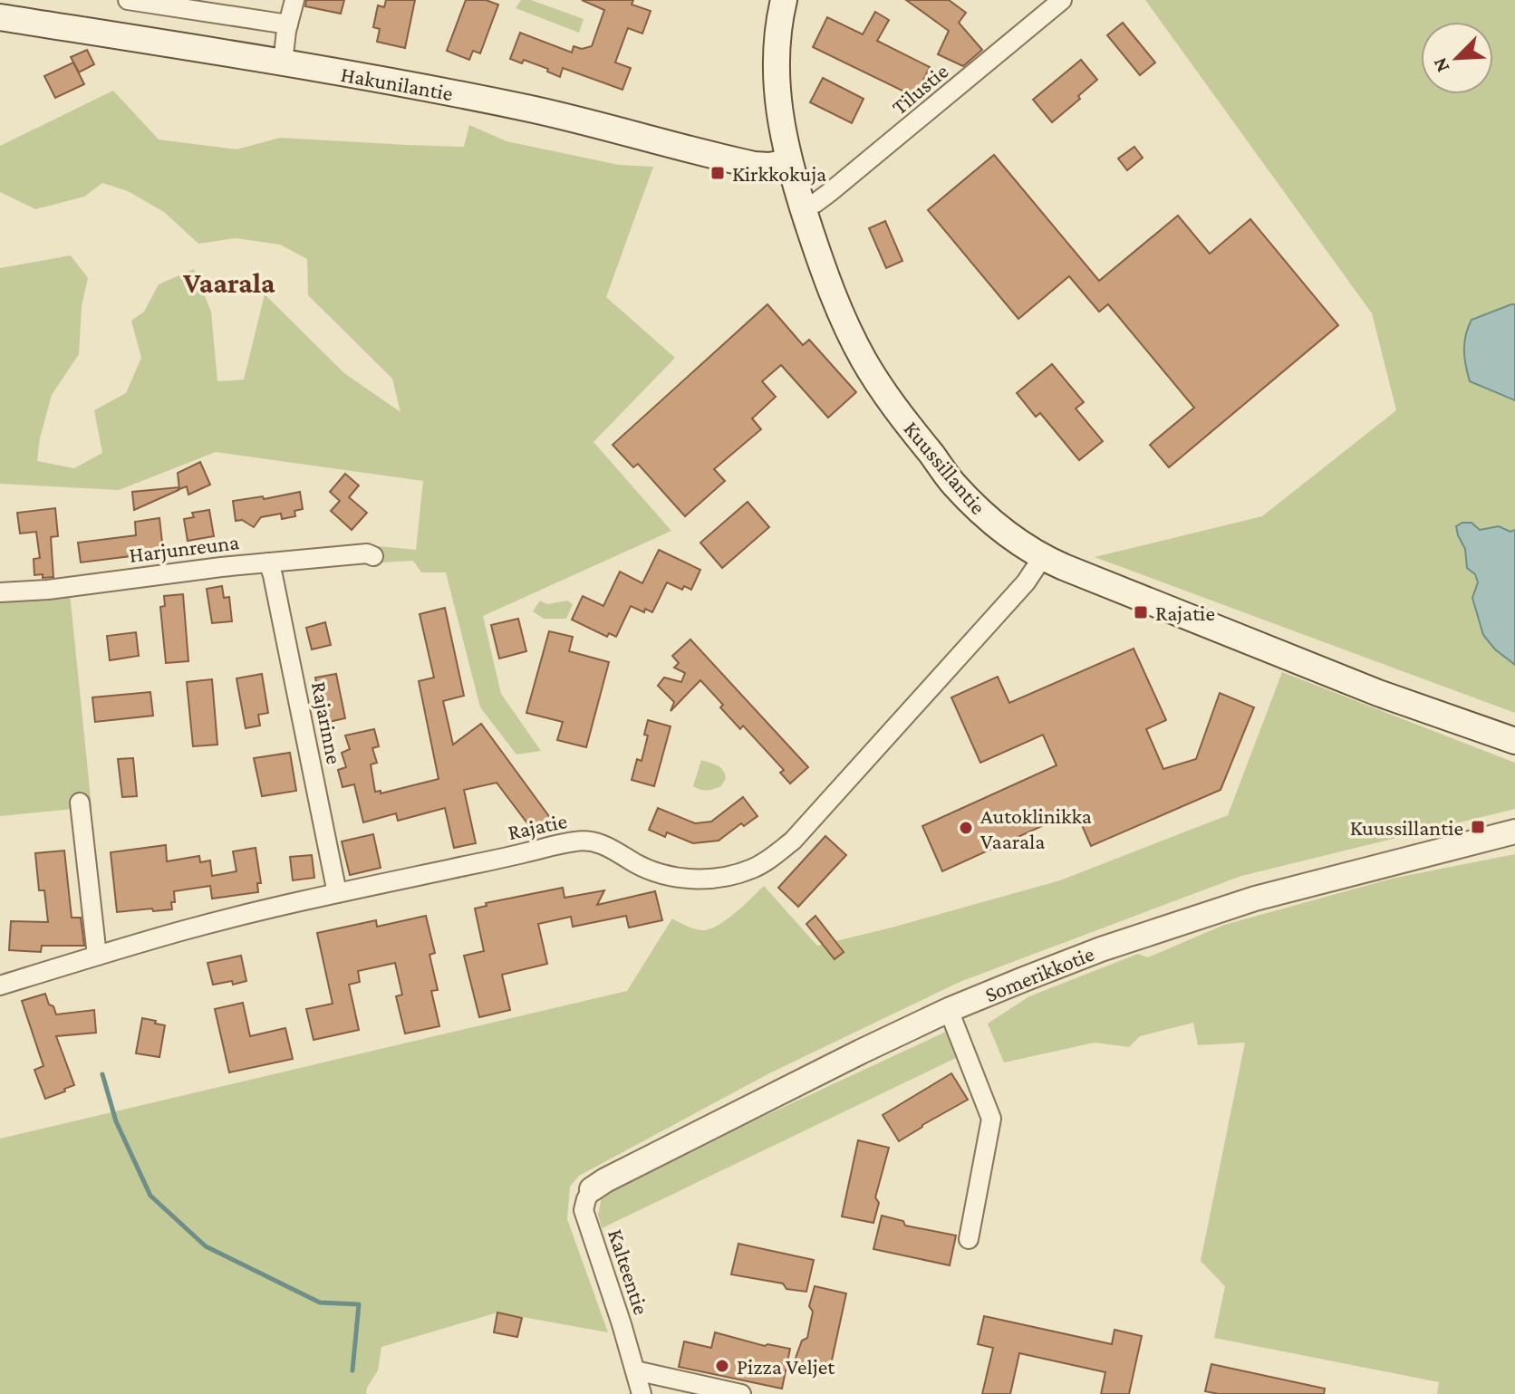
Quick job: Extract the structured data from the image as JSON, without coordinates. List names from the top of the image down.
{
  "streets": {
    "main road": ["Hakunilantie", "Kuussillantie"],
    "street": [
      "Tilustie",
      "Harjunreuna",
      "Rajarinne",
      "Rajatie",
      "Somerikkotie",
      "Kalteentie"
    ]
  },
  "crossings": [
    ["Hakunilantie", "Kuussillantie"],
    ["Tilustie", "Kuussillantie"],
    ["Kuussillantie", "Rajatie"],
    ["Harjunreuna", "Rajarinne"],
    ["Rajarinne", "Rajatie"],
    ["Somerikkotie", "Kalteentie"]
  ],
  "districts": ["Vaarala"],
  "places": {
    "transit": ["Kirkkokuja", "Rajatie", "Kuussillantie"],
    "other": ["Autoklinikka Vaarala", "Pizza Veljet"]
  },
  "north": "bottom left"
}
